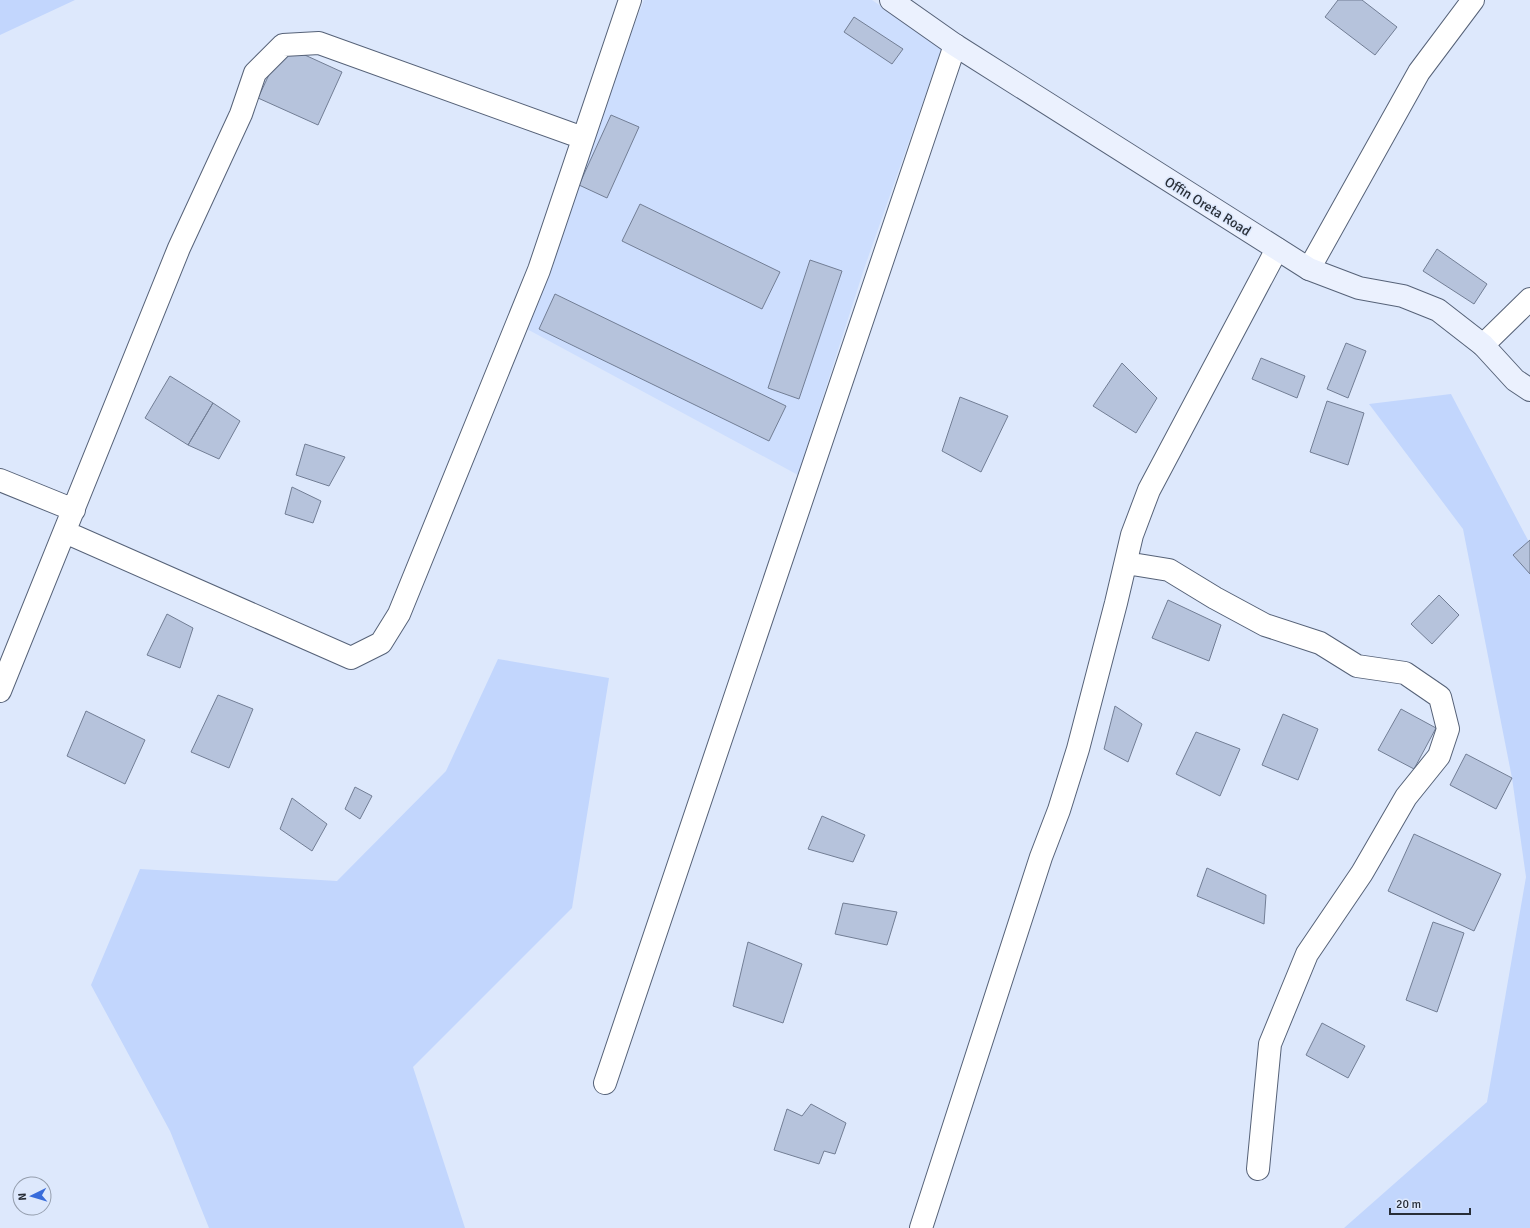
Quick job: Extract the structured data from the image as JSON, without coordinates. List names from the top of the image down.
{
  "streets": {
    "street": ["Offin Oreta Road"]
  },
  "scale_bar": "20 m",
  "north": "left"
}
